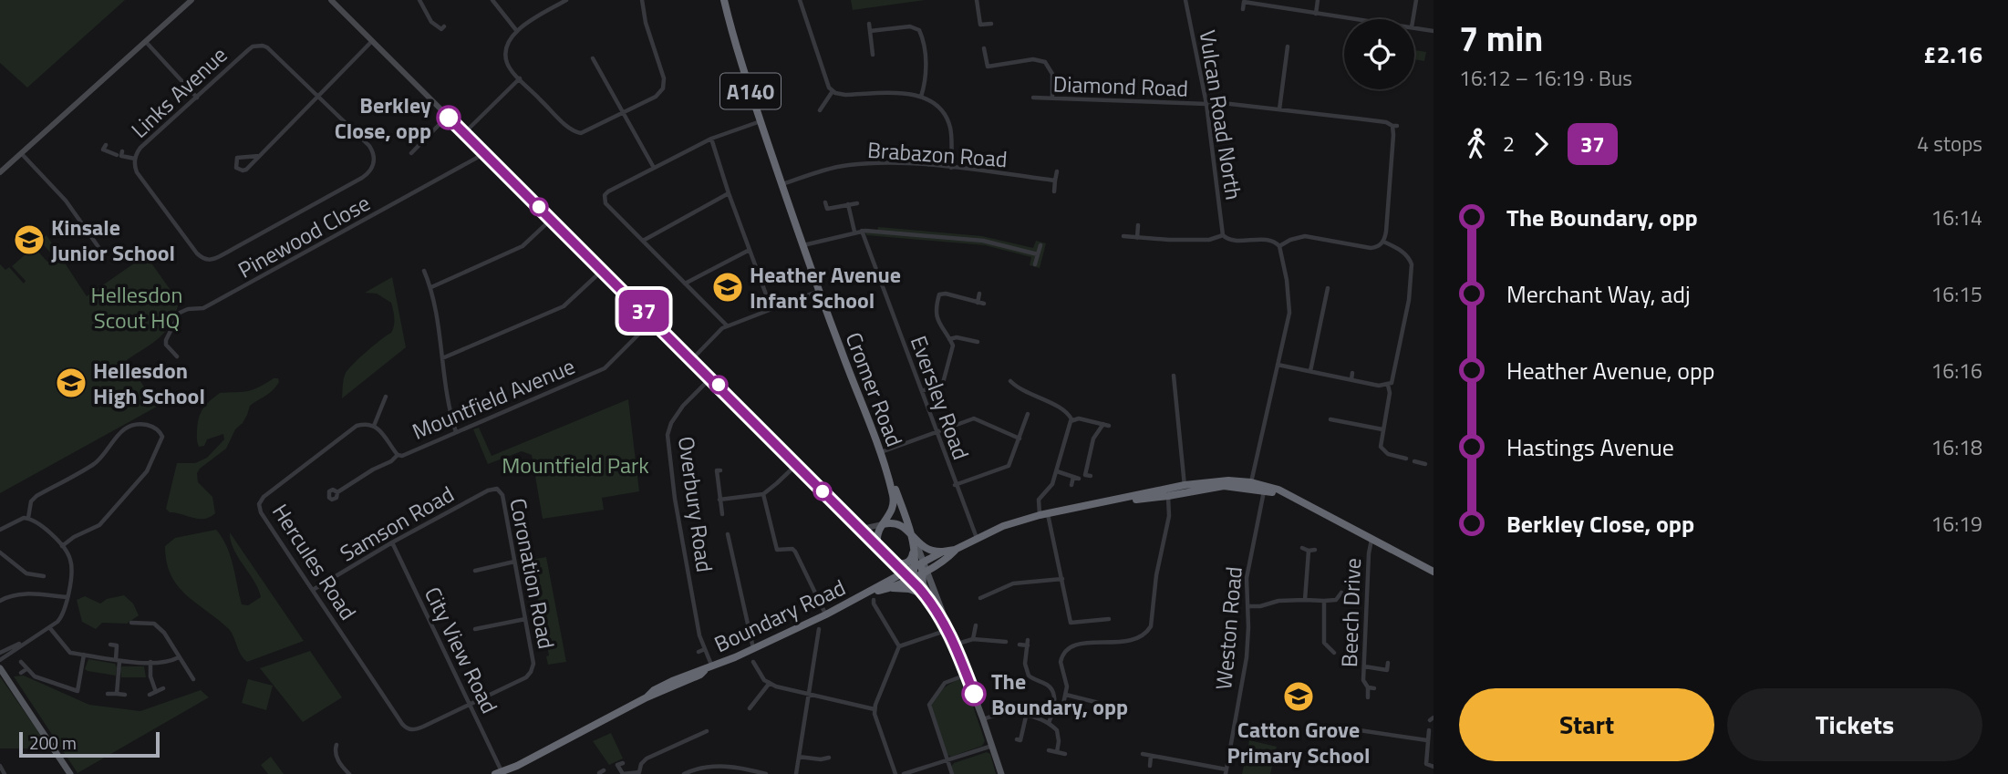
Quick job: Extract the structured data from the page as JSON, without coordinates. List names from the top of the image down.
{
  "streets": {
    "highway": ["A140", "Cromer Road", "Boundary Road"],
    "street": [
      "Diamond Road",
      "Links Avenue",
      "Vulcan Road North",
      "Brabazon Road",
      "Pinewood Close",
      "Eversley Road",
      "Mountfield Avenue",
      "Overbury Road",
      "Samson Road",
      "Hercules Road",
      "Coronation Road",
      "Beech Drive",
      "Weston Road",
      "City View Road"
    ]
  },
  "crossings": [
    ["Diamond Road", "Vulcan Road North"],
    ["A140", "Cromer Road"],
    ["A140", "Boundary Road"],
    ["Brabazon Road", "Cromer Road"],
    ["Cromer Road", "Boundary Road"],
    ["Overbury Road", "Boundary Road"],
    ["Samson Road", "Hercules Road"],
    ["Samson Road", "Coronation Road"],
    ["Samson Road", "City View Road"],
    ["Hercules Road", "Coronation Road"],
    ["Hercules Road", "City View Road"],
    ["Coronation Road", "City View Road"],
    ["Boundary Road", "City View Road"]
  ],
  "parks": ["Hellesdon Scout HQ", "Mountfield Park"],
  "places": {
    "other": ["Berkley Close, opp", "The Boundary, opp"],
    "school or university": [
      "Kinsale Junior School",
      "Heather Avenue Infant School",
      "Hellesdon High School",
      "Catton Grove Primary School"
    ]
  },
  "lines": ["bus line 37"],
  "scale_bar": "200 m",
  "page": {
    "on_map": "37",
    "heading": ["7 min", "16:12 – 16:19 · Bus", "£2.16"],
    "legs": ["2", "37", "4 stops"],
    "list": [
      {
        "name": "The Boundary, opp",
        "value": "16:14"
      },
      {
        "name": "Merchant Way, adj",
        "value": "16:15"
      },
      {
        "name": "Heather Avenue, opp",
        "value": "16:16"
      },
      {
        "name": "Hastings Avenue",
        "value": "16:18"
      },
      {
        "name": "Berkley Close, opp",
        "value": "16:19"
      }
    ],
    "buttons": ["Start", "Tickets"],
    "scale": "200 m"
  }
}
